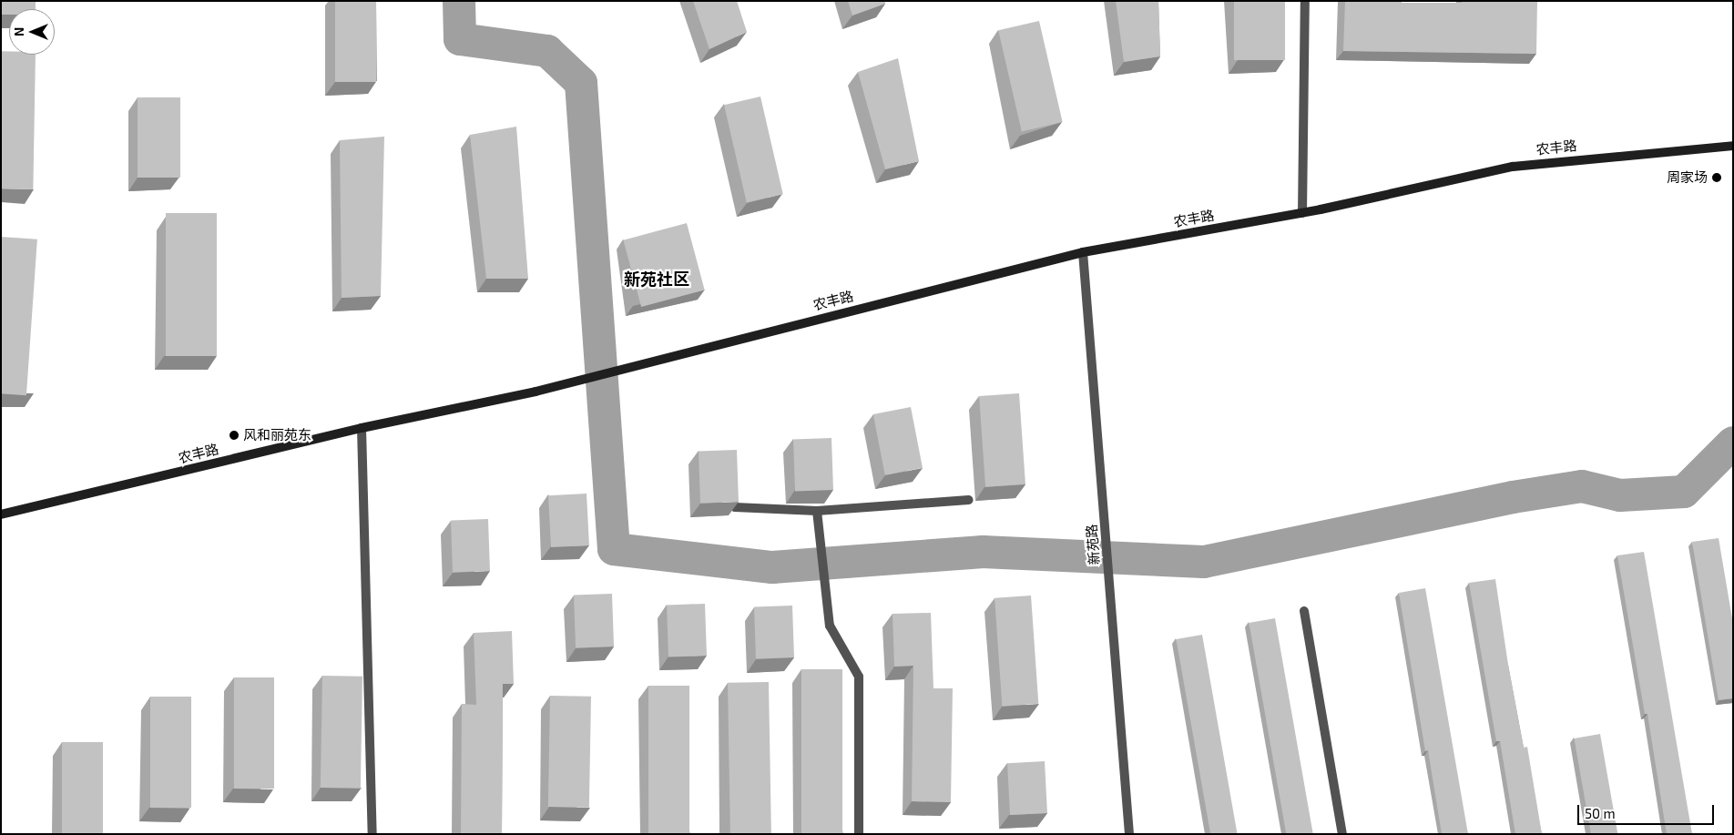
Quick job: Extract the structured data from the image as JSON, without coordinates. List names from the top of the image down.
{
  "streets": {
    "main road": ["农丰路"],
    "street": ["新苑路"]
  },
  "crossings": [
    ["农丰路", "新苑路"]
  ],
  "districts": ["新苑社区"],
  "places": ["周家场", "风和丽苑东"],
  "scale_bar": "50 m",
  "north": "left"
}
